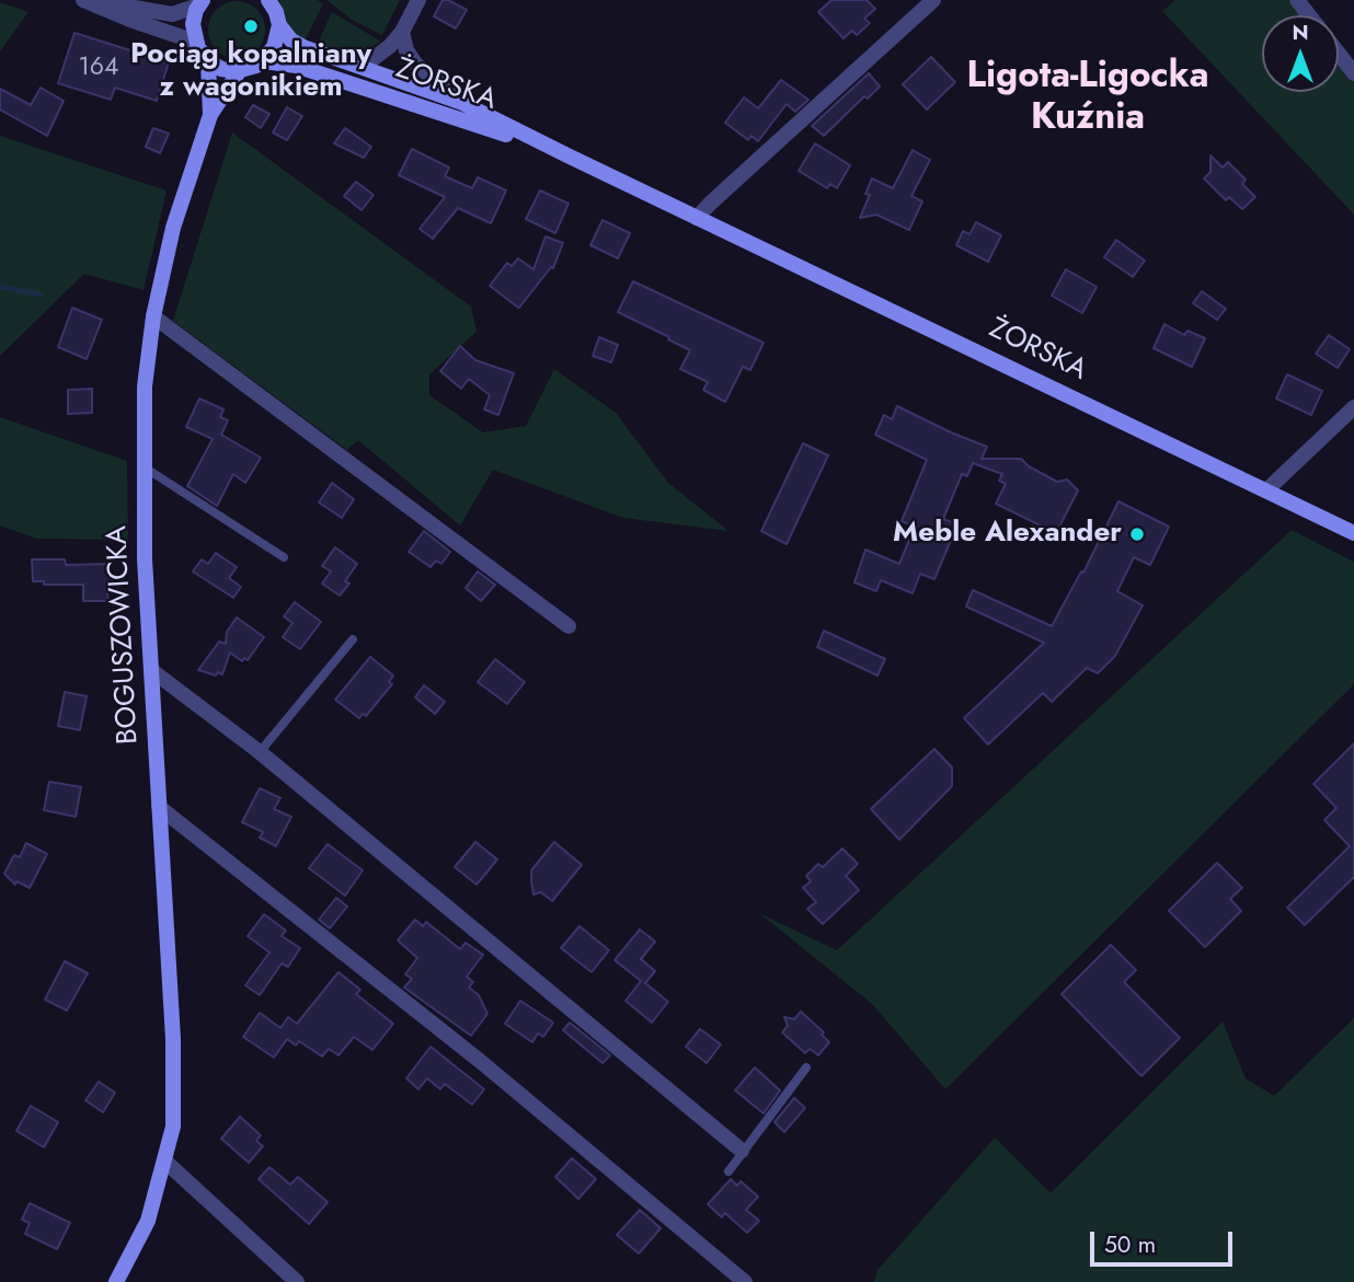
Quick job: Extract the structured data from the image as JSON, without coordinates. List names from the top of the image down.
{
  "streets": {
    "main road": ["ŻORSKA", "BOGUSZOWICKA"]
  },
  "districts": ["Ligota-Ligocka Kuźnia"],
  "places": ["Pociąg kopalniany z wagonikiem", "Meble Alexander"],
  "house_numbers": ["164"],
  "scale_bar": "50 m",
  "north": "top"
}
